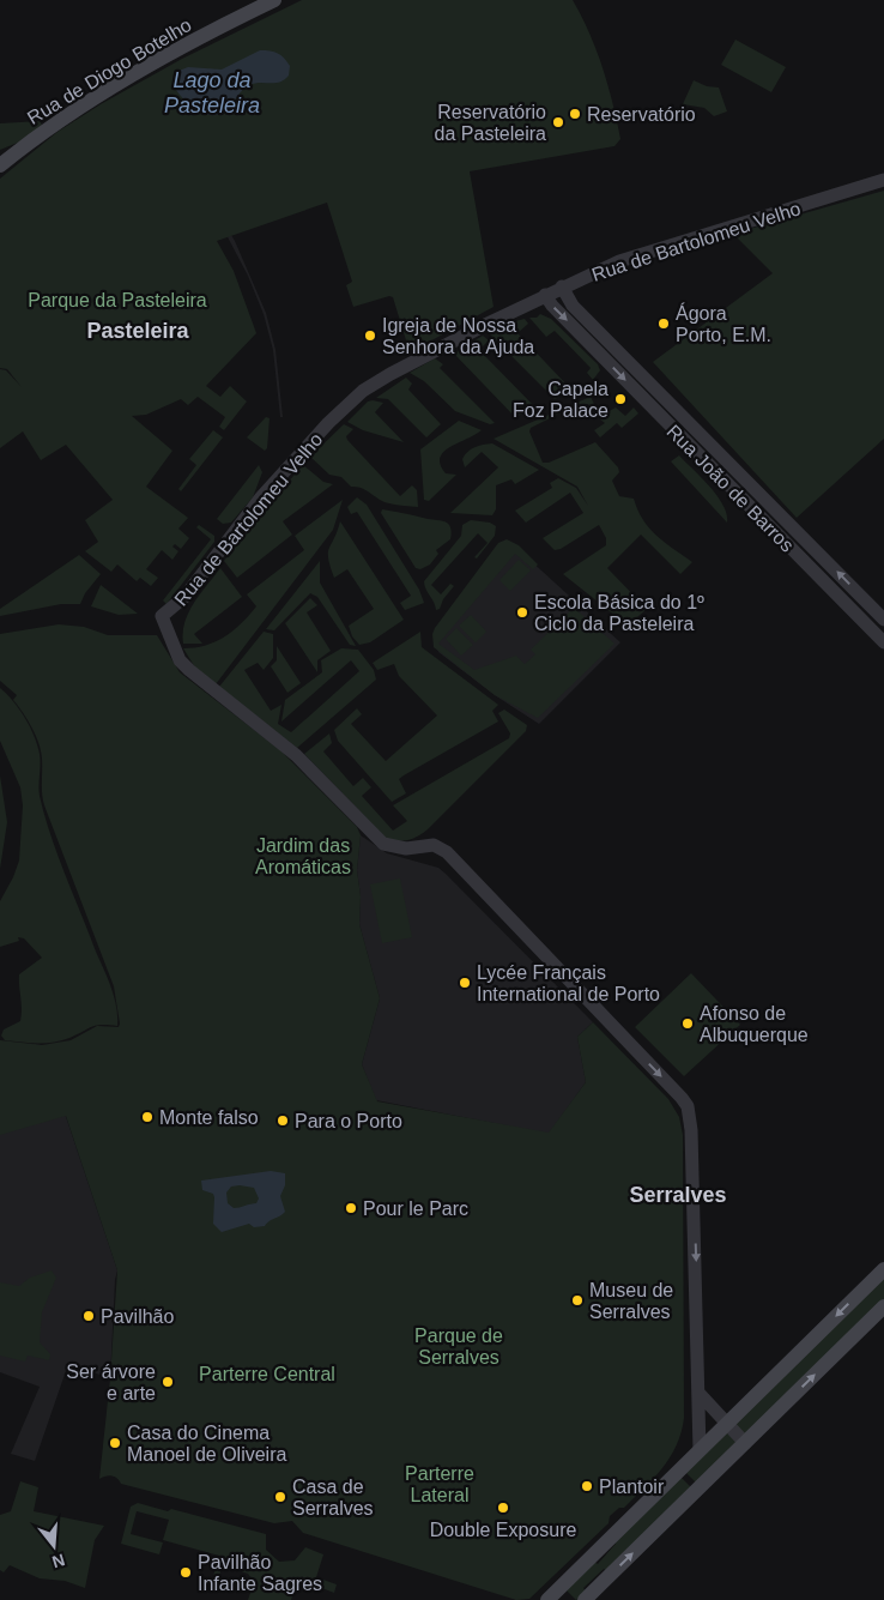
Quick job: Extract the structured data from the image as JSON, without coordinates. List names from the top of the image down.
{
  "streets": {
    "main road": ["Rua de Diogo Botelho"],
    "street": ["Rua de Bartolomeu Velho", "Rua João de Barros"]
  },
  "crossings": [
    ["Rua de Bartolomeu Velho", "Rua João de Barros"]
  ],
  "districts": ["Pasteleira", "Serralves"],
  "water": ["Lago da Pasteleira"],
  "parks": [
    "Parque da Pasteleira",
    "Jardim das Aromáticas",
    "Parque de Serralves",
    "Parterre Central",
    "Parterre Lateral"
  ],
  "places": [
    "Reservatório",
    "Reservatório da Pasteleira",
    "Ágora Porto, E.M.",
    "Igreja de Nossa Senhora da Ajuda",
    "Capela Foz Palace",
    "Escola Básica do 1º Ciclo da Pasteleira",
    "Lycée Français International de Porto",
    "Afonso de Albuquerque",
    "Monte falso",
    "Para o Porto",
    "Pour le Parc",
    "Museu de Serralves",
    "Pavilhão",
    "Ser árvore e arte",
    "Casa do Cinema Manoel de Oliveira",
    "Plantoir",
    "Casa de Serralves",
    "Double Exposure",
    "Pavilhão Infante Sagres"
  ],
  "north": "bottom"
}
